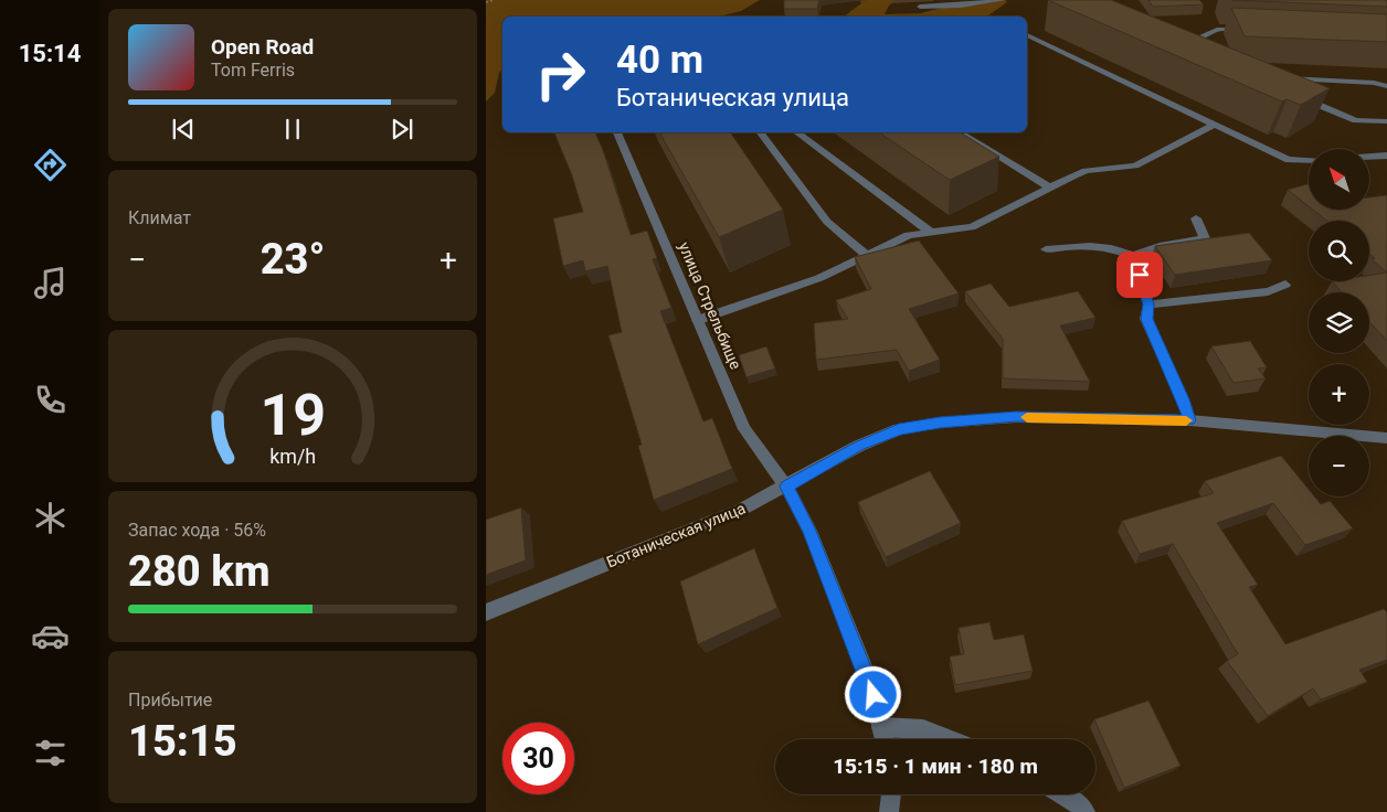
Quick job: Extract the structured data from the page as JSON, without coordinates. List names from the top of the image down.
{
  "streets": {
    "street": ["улица Стрельбище", "Ботаническая улица"]
  },
  "crossings": [
    ["улица Стрельбище", "Ботаническая улица"]
  ],
  "north": "top left",
  "page": {
    "tabs": "15:14",
    "turn": ["40 m", "Ботаническая улица"],
    "song": ["Open Road", "Tom Ferris"],
    "map_buttons": ["+", "−"],
    "tile": [
      "Климат",
      ["Запас хода · 56%", "280 km"],
      ["Прибытие", "15:15"]
    ],
    "heat": ["−", "23°", "+"],
    "limit": "30",
    "trip": "15:15 · 1 мин · 180 m",
    "gauge": ["19", "km/h"]
  }
}
